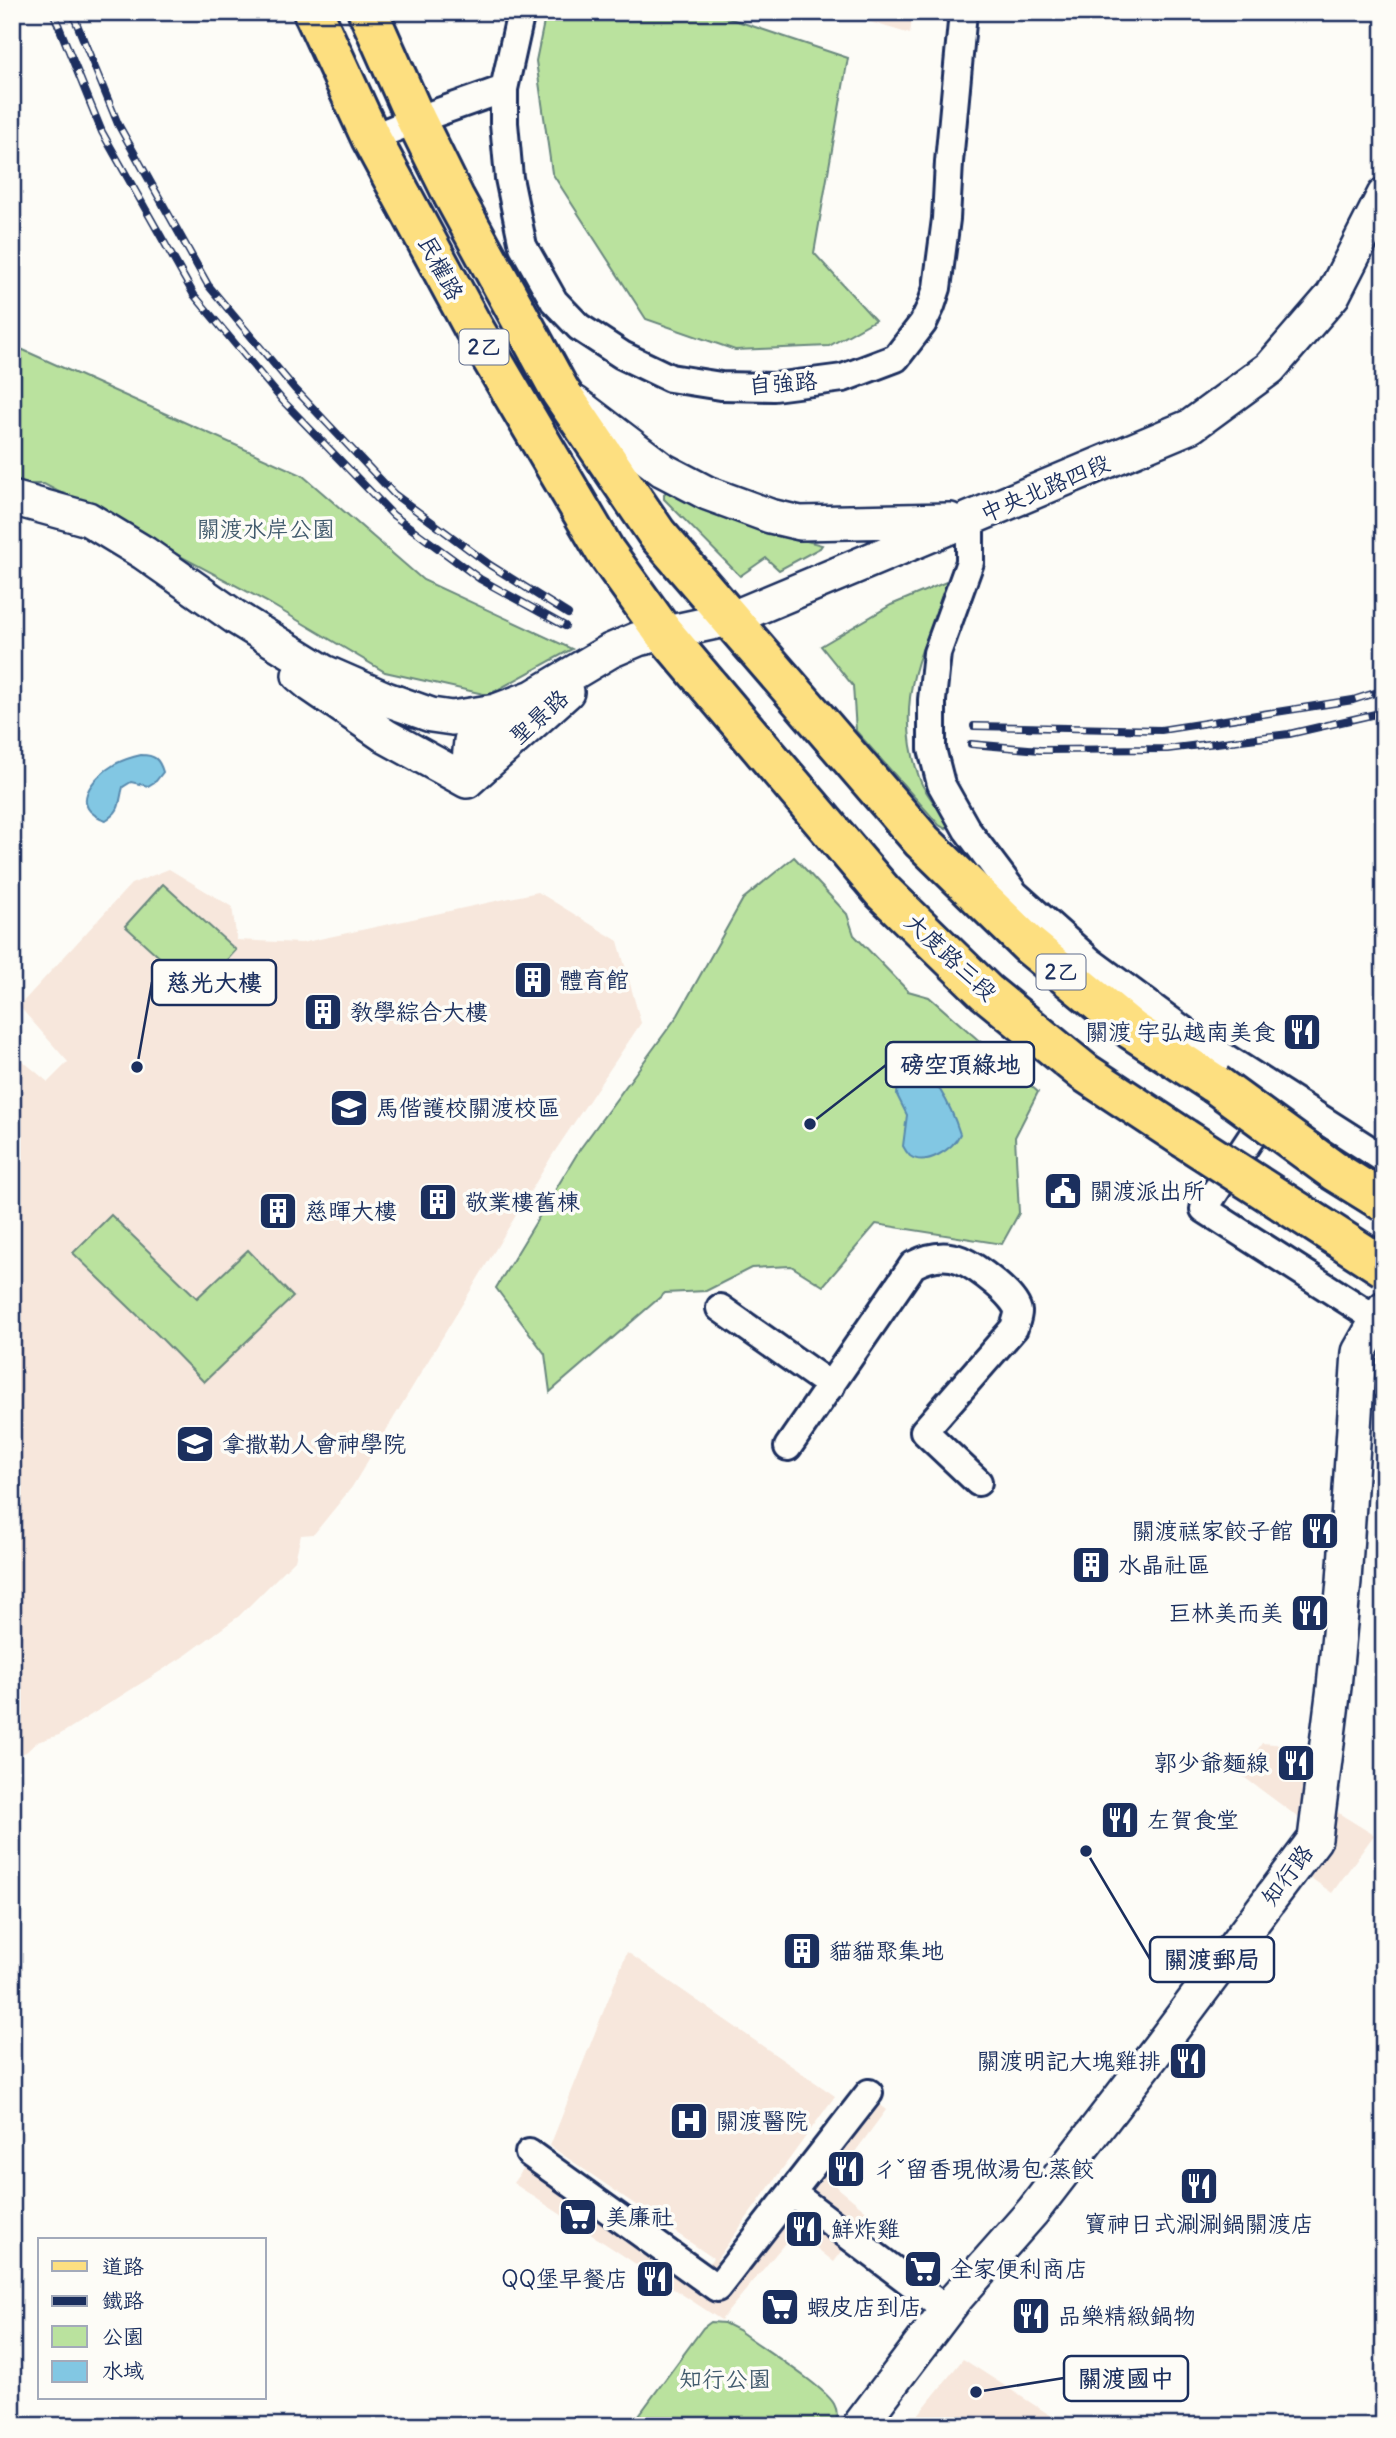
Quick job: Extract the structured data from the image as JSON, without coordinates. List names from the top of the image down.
{
  "streets": {
    "main road": ["民權路", "2乙", "大度路三段"],
    "street": [
      "自強路",
      "中央北路四段",
      "聖景路",
      "知行路"
    ]
  },
  "crossings": [
    ["民權路", "2乙"],
    ["民權路", "中央北路四段"],
    ["民權路", "大度路三段"],
    ["2乙", "中央北路四段"],
    ["中央北路四段", "聖景路"],
    ["中央北路四段", "大度路三段"]
  ],
  "parks": ["關渡水岸公園", "知行公園"],
  "places": {
    "building": [
      "體育館",
      "教學綜合大樓",
      "敬業樓舊棟",
      "慈暉大樓",
      "水晶社區",
      "貓貓聚集地"
    ],
    "restaurant": [
      "關渡 宇弘越南美食",
      "關渡禚家餃子館",
      "巨林美而美",
      "郭少爺麵線",
      "左賀食堂",
      "關渡明記大塊雞排",
      "ㄔˇ留香現做湯包.蒸餃",
      "寶神日式涮涮鍋關渡店",
      "鮮炸雞",
      "QQ堡早餐店",
      "品樂精緻鍋物"
    ],
    "other": [
      "慈光大樓",
      "磅空頂綠地",
      "關渡郵局",
      "關渡國中"
    ],
    "school or university": ["馬偕護校關渡校區", "拿撒勒人會神學院"],
    "public building": ["關渡派出所"],
    "hospital": ["關渡醫院"],
    "supermarket": ["美廉社", "全家便利商店", "蝦皮店到店"]
  },
  "legend": [
    "道路",
    "鐵路",
    "公園",
    "水域"
  ]
}
